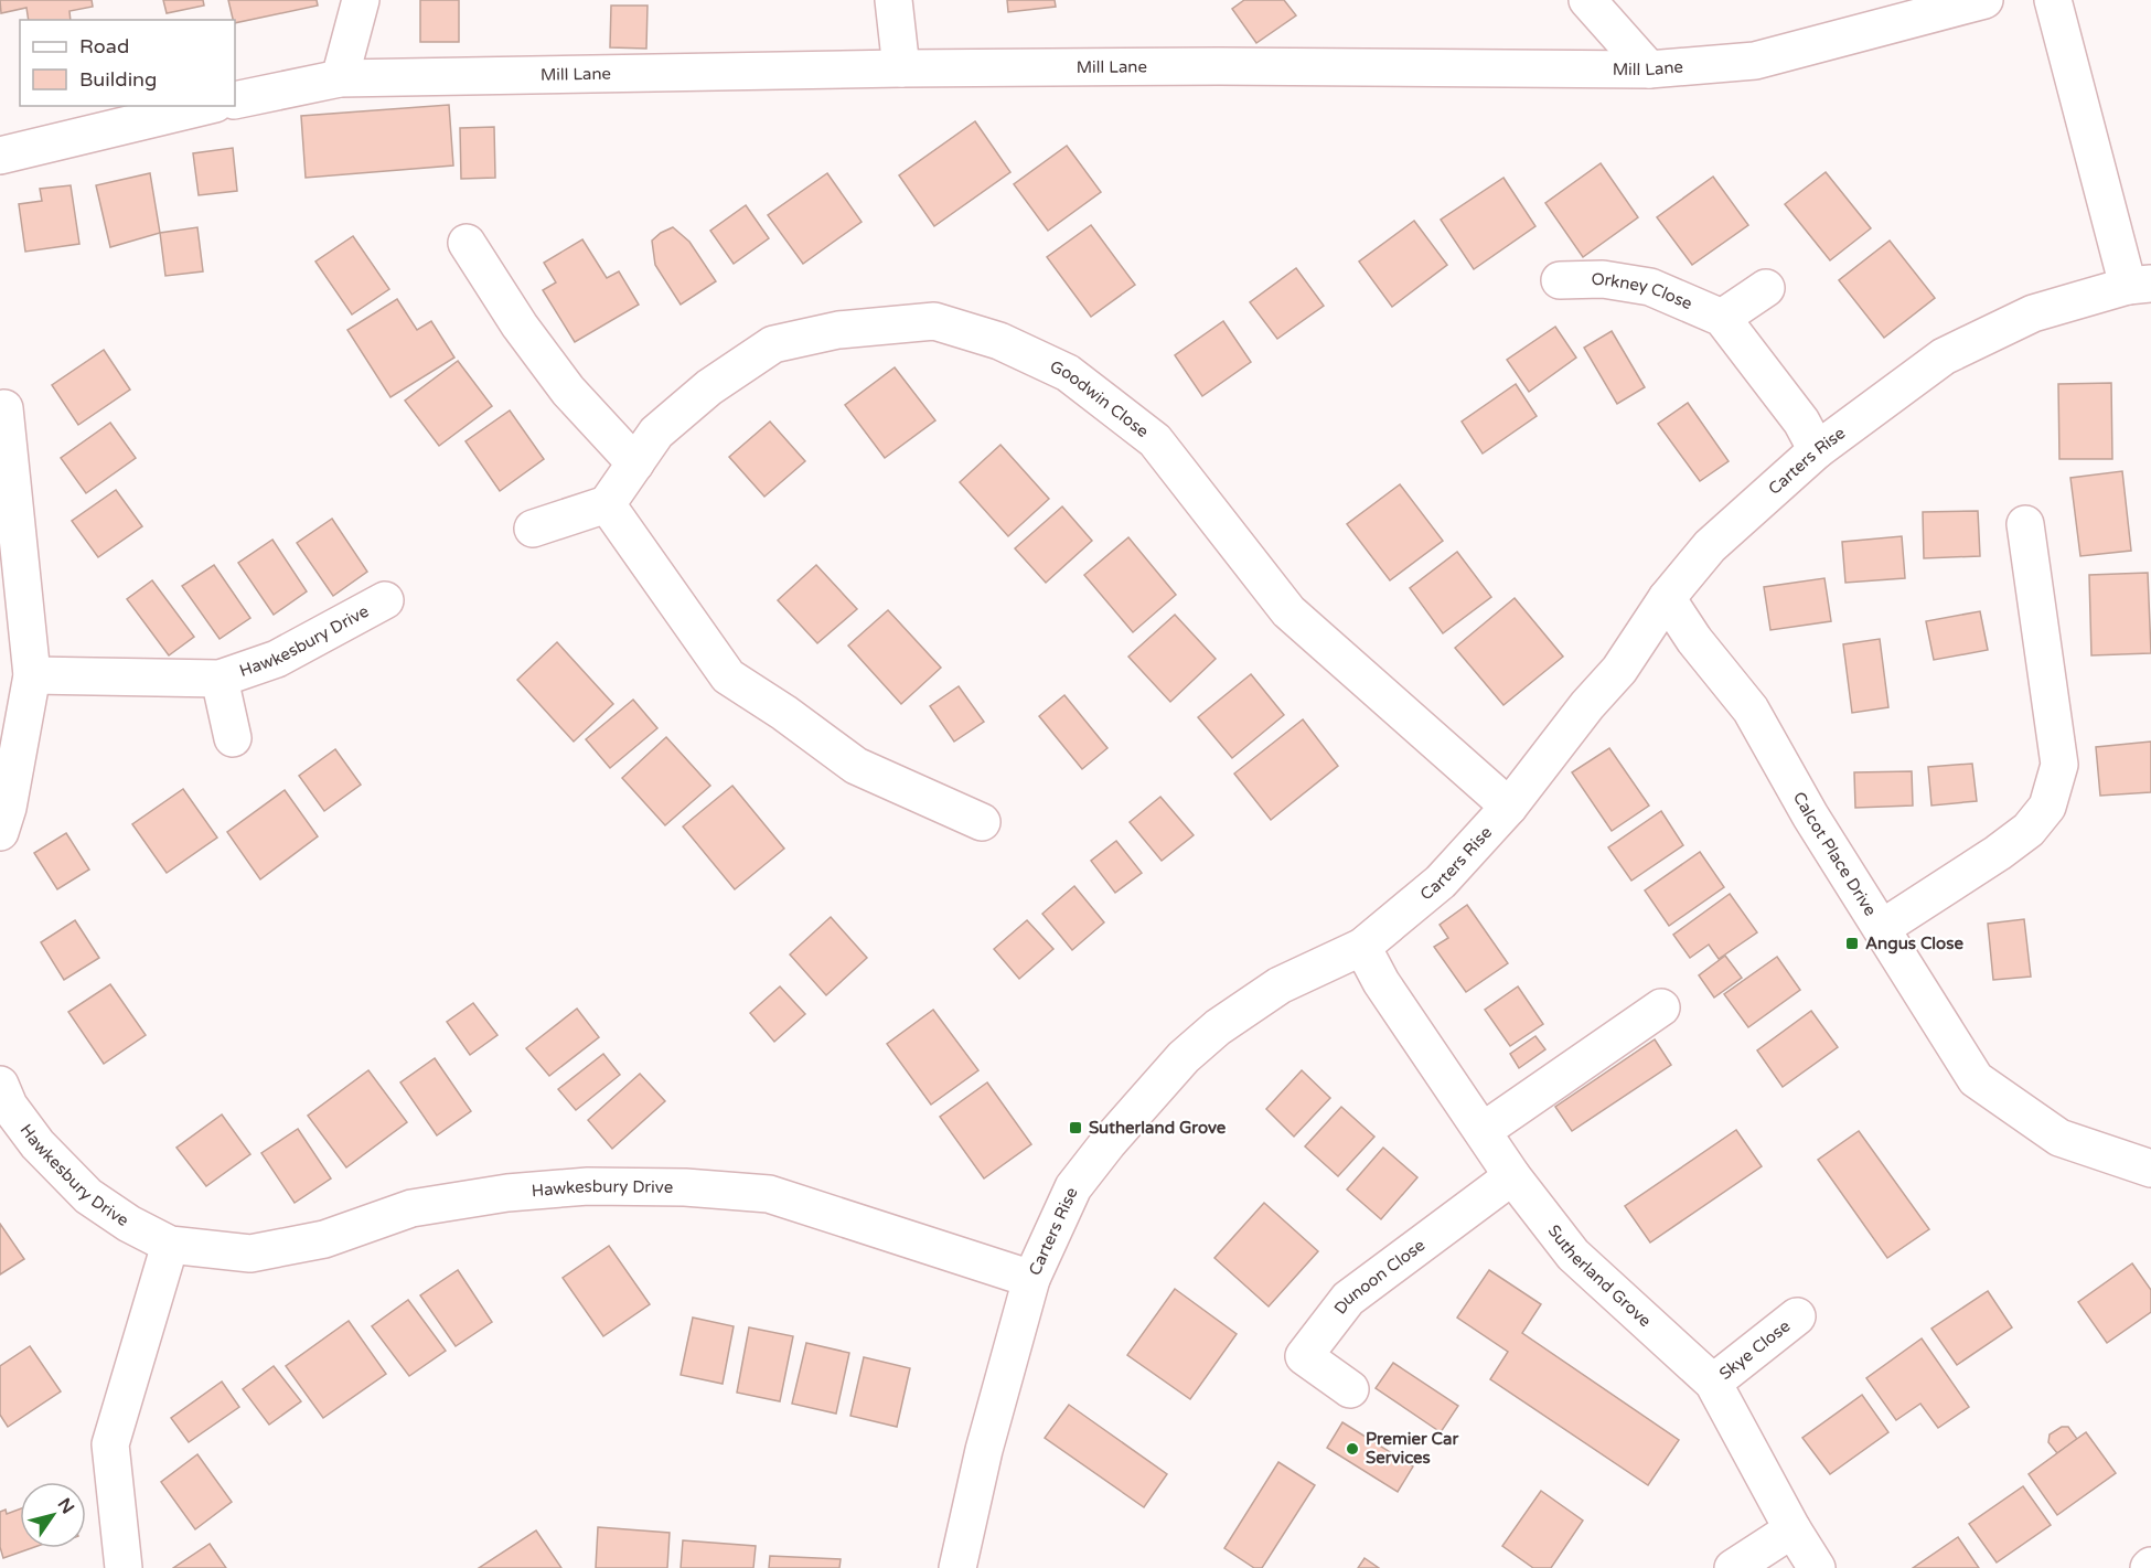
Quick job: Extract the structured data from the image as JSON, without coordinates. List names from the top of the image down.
{
  "streets": {
    "street": [
      "Mill Lane",
      "Orkney Close",
      "Goodwin Close",
      "Carters Rise",
      "Hawkesbury Drive",
      "Calcot Place Drive",
      "Sutherland Grove",
      "Dunoon Close",
      "Skye Close"
    ]
  },
  "crossings": [
    ["Orkney Close", "Carters Rise"],
    ["Goodwin Close", "Carters Rise"],
    ["Carters Rise", "Hawkesbury Drive"],
    ["Carters Rise", "Calcot Place Drive"],
    ["Carters Rise", "Sutherland Grove"],
    ["Sutherland Grove", "Dunoon Close"],
    ["Sutherland Grove", "Skye Close"]
  ],
  "places": {
    "transit": ["Angus Close", "Sutherland Grove"],
    "other": ["Premier Car Services"]
  },
  "legend": ["Road", "Building"],
  "north": "top right"
}
